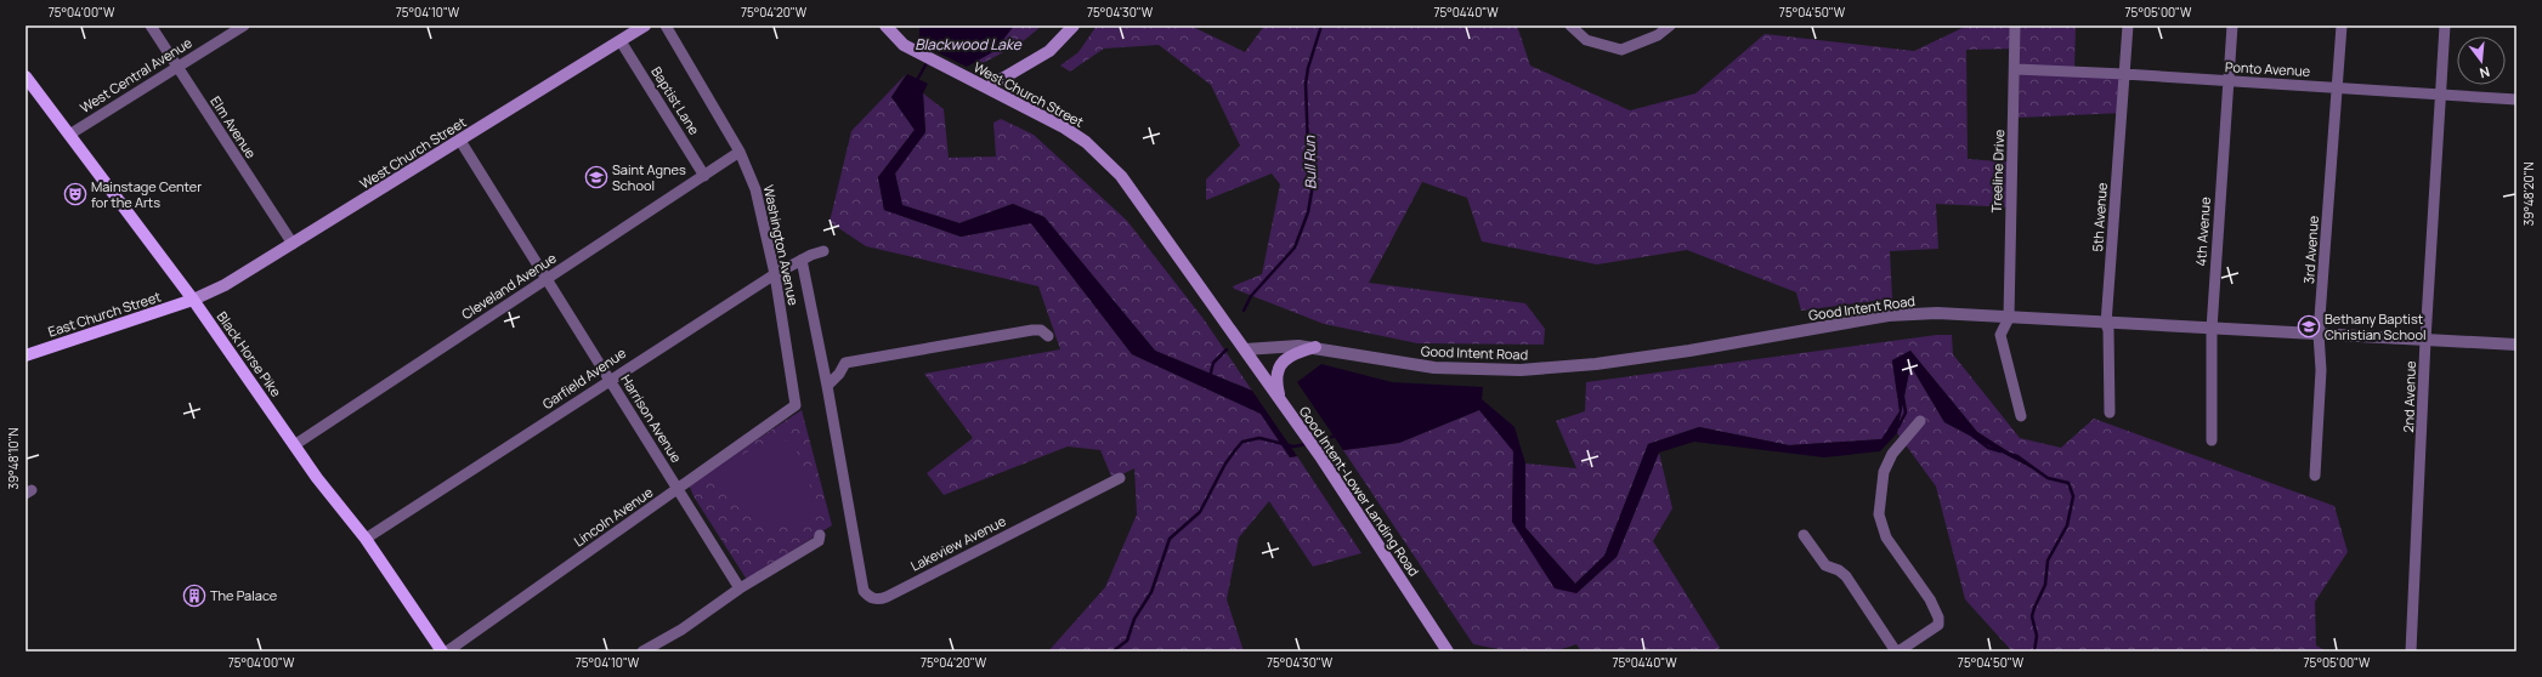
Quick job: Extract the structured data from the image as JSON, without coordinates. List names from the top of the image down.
{
  "streets": {
    "main road": [
      "West Church Street",
      "East Church Street",
      "Black Horse Pike",
      "Good Intent-Lower Landing Road"
    ],
    "street": [
      "Ponto Avenue",
      "West Central Avenue",
      "Baptist Lane",
      "Elm Avenue",
      "Treeline Drive",
      "5th Avenue",
      "4th Avenue",
      "Washington Avenue",
      "3rd Avenue",
      "Cleveland Avenue",
      "Good Intent Road",
      "Garfield Avenue",
      "2nd Avenue",
      "Harrison Avenue",
      "Lincoln Avenue",
      "Lakeview Avenue"
    ]
  },
  "crossings": [
    ["Ponto Avenue", "Treeline Drive"],
    ["Ponto Avenue", "5th Avenue"],
    ["Ponto Avenue", "4th Avenue"],
    ["Ponto Avenue", "3rd Avenue"],
    ["Ponto Avenue", "2nd Avenue"],
    ["West Central Avenue", "Elm Avenue"],
    ["West Central Avenue", "Black Horse Pike"],
    ["West Church Street", "Baptist Lane"],
    ["West Church Street", "Elm Avenue"],
    ["West Church Street", "Good Intent Road"],
    ["West Church Street", "East Church Street"],
    ["West Church Street", "Black Horse Pike"],
    ["West Church Street", "Harrison Avenue"],
    ["West Church Street", "Good Intent-Lower Landing Road"],
    ["Baptist Lane", "Cleveland Avenue"],
    ["Treeline Drive", "Good Intent Road"],
    ["5th Avenue", "Good Intent Road"],
    ["4th Avenue", "Good Intent Road"],
    ["Washington Avenue", "Cleveland Avenue"],
    ["Washington Avenue", "Garfield Avenue"],
    ["Washington Avenue", "Lincoln Avenue"],
    ["Washington Avenue", "Lakeview Avenue"],
    ["3rd Avenue", "Good Intent Road"],
    ["Cleveland Avenue", "Black Horse Pike"],
    ["Cleveland Avenue", "Harrison Avenue"],
    ["Good Intent Road", "2nd Avenue"],
    ["Good Intent Road", "Good Intent-Lower Landing Road"],
    ["East Church Street", "Black Horse Pike"],
    ["Black Horse Pike", "Garfield Avenue"],
    ["Garfield Avenue", "Harrison Avenue"],
    ["Harrison Avenue", "Lincoln Avenue"]
  ],
  "water": ["Blackwood Lake", "Bull Run"],
  "places": {
    "school or university": ["Saint Agnes School", "Bethany Baptist Christian School"],
    "theatre": ["Mainstage Center for the Arts"],
    "building": ["The Palace"]
  },
  "north": "bottom",
  "coordinates": [
    "75°04'00\"W",
    "75°04'10\"W",
    "75°04'20\"W",
    "75°04'30\"W",
    "75°04'40\"W",
    "75°04'50\"W",
    "75°05'00\"W",
    "39°48'20\"N",
    "39°48'10\"N"
  ]
}
